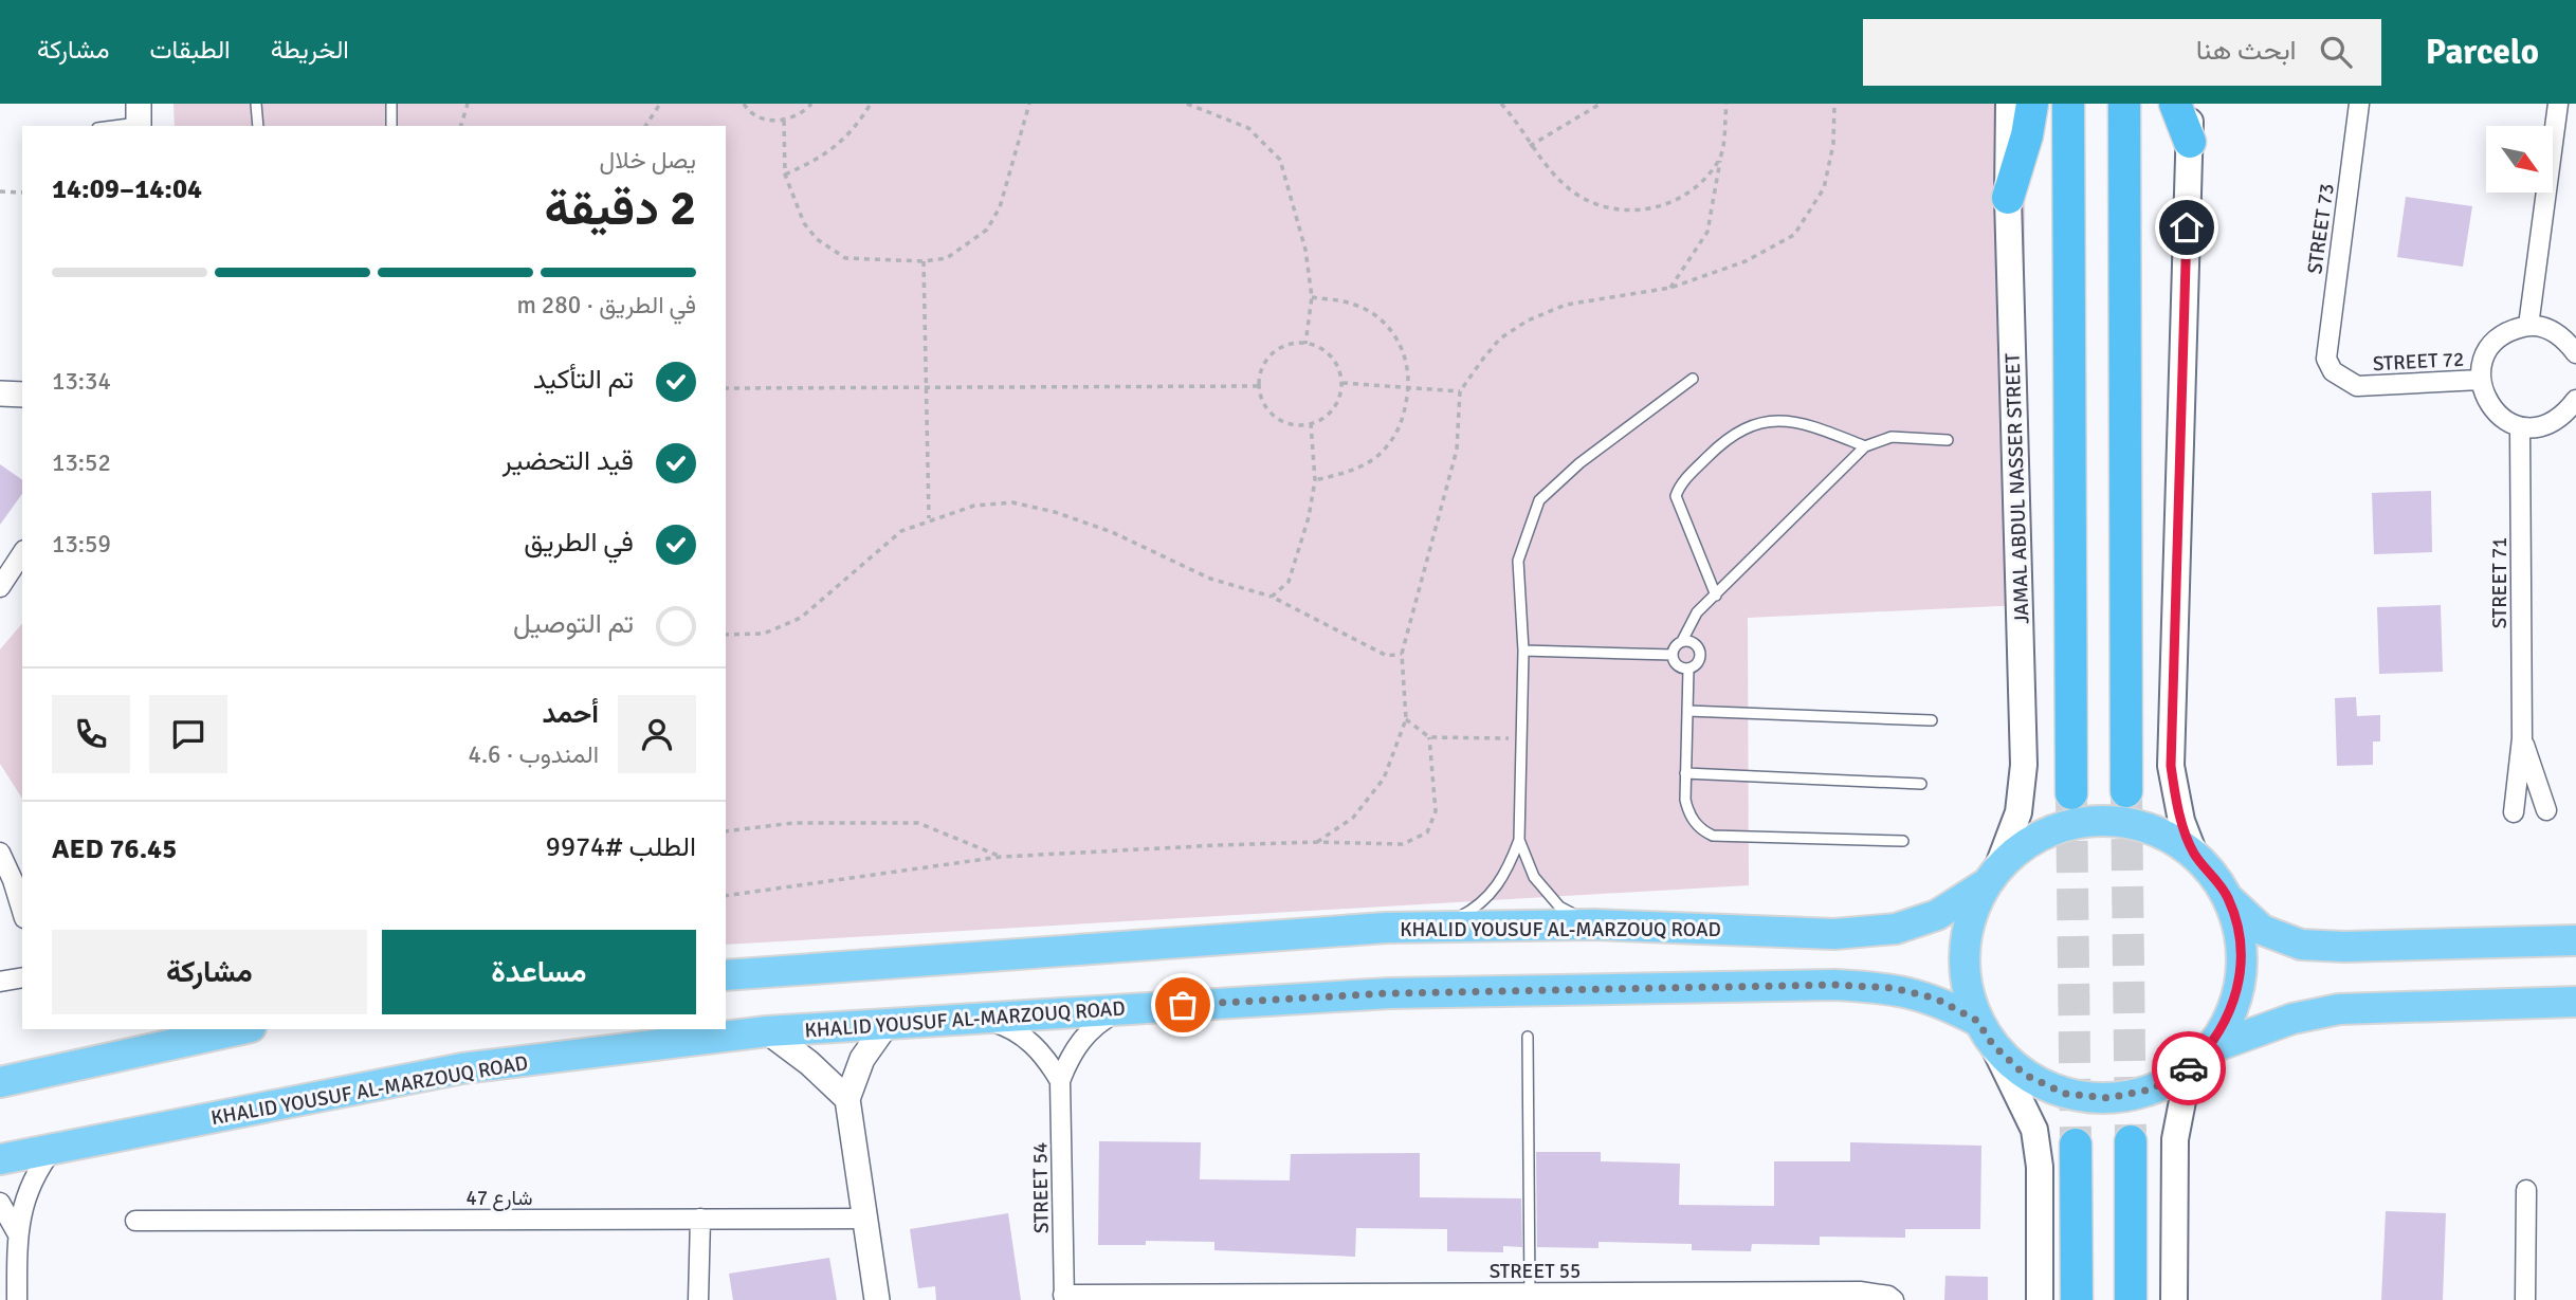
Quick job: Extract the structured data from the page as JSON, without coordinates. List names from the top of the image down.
{
  "streets": {
    "main road": ["JAMAL ABDUL NASSER STREET", "KHALID YOUSUF AL-MARZOUQ ROAD"],
    "street": [
      "STREET 73",
      "STREET 72",
      "STREET 71",
      "STREET 54",
      "شارع 47",
      "STREET 55"
    ]
  },
  "crossings": [
    ["STREET 73", "STREET 72"],
    ["JAMAL ABDUL NASSER STREET", "KHALID YOUSUF AL-MARZOUQ ROAD"],
    ["KHALID YOUSUF AL-MARZOUQ ROAD", "STREET 54"],
    ["STREET 54", "STREET 55"]
  ],
  "north": "bottom right",
  "page": {
    "header": "Parcelo",
    "search": "ابحث هنا",
    "nav": ["الخريطة", "الطبقات", "مشاركة"],
    "heading": ["2 دقيقة", "يصل خلال", "14:04–14:09"],
    "panel": [
      "أحمد",
      "المندوب · 4.6",
      "الطلب #9974",
      "AED 76.45"
    ],
    "bar": "في الطريق · 280 m",
    "list": [
      ["تم التأكيد", "13:34"],
      ["قيد التحضير", "13:52"],
      ["في الطريق", "13:59"],
      "تم التوصيل"
    ],
    "buttons": ["مساعدة", "مشاركة"]
  }
}
